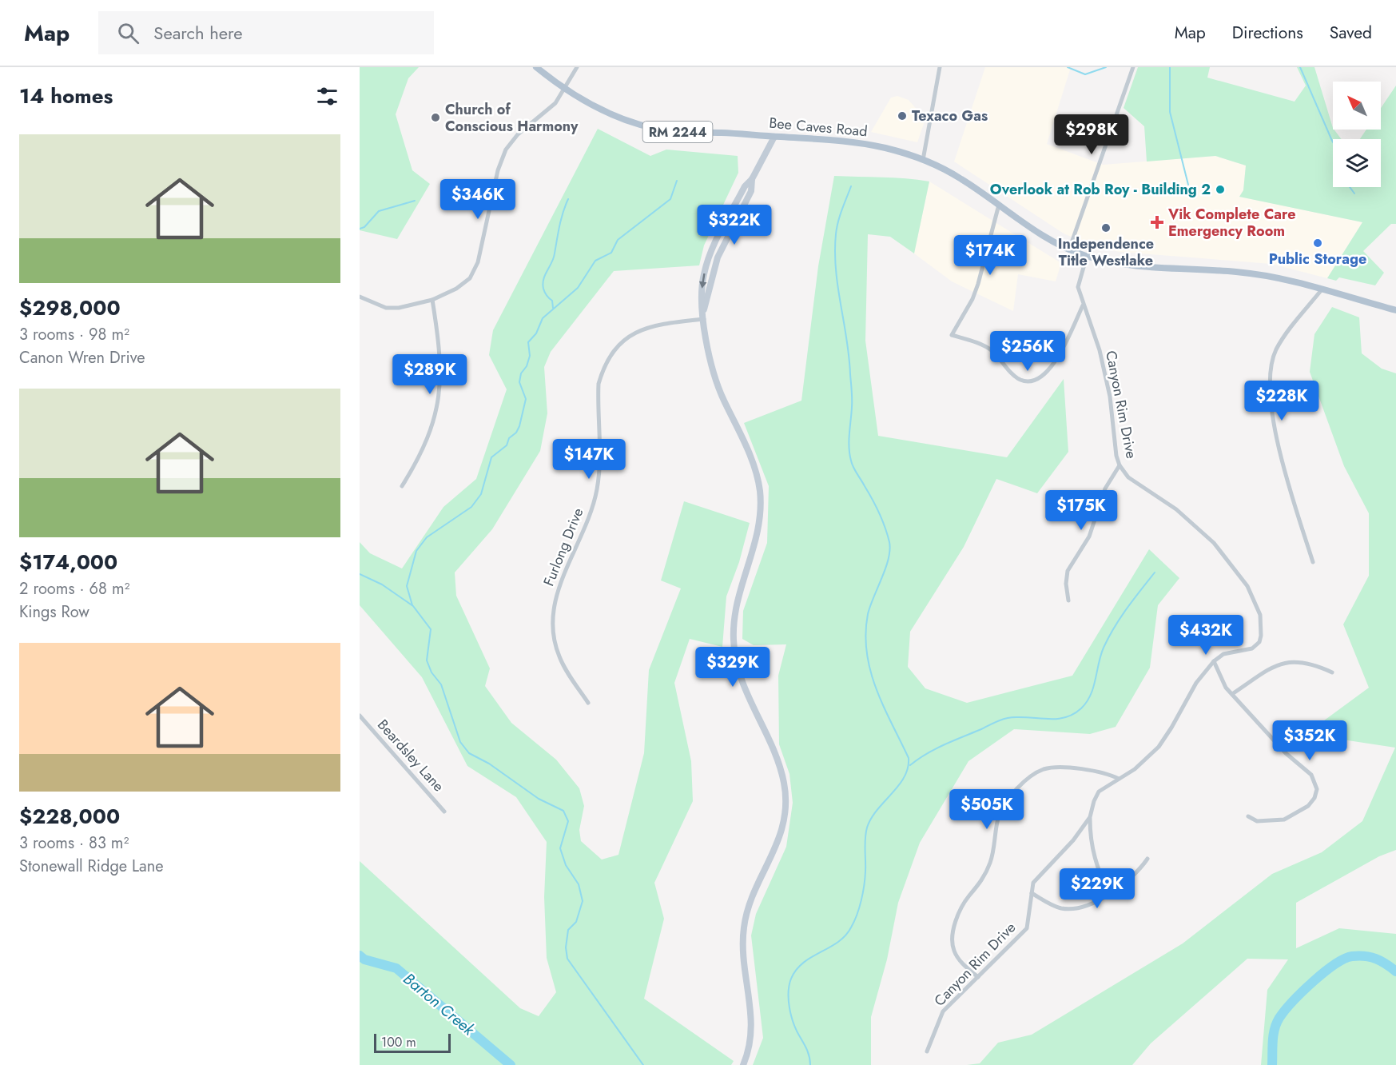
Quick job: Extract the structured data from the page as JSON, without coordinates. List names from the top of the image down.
{
  "streets": {
    "main road": ["Bee Caves Road", "RM 2244"],
    "street": ["Canyon Rim Drive", "Furlong Drive", "Beardsley Lane"]
  },
  "crossings": [
    ["Bee Caves Road", "Canyon Rim Drive"]
  ],
  "water": ["Barton Creek"],
  "places": {
    "other": [
      "Texaco Gas",
      "Church of Conscious Harmony",
      "Overlook at Rob Roy - Building 2",
      "Independence Title Westlake",
      "Public Storage"
    ],
    "health": ["Vik Complete Care Emergency Room"]
  },
  "scale_bar": "100 m",
  "north": "top left",
  "page": {
    "header": "Map",
    "search": "Search here",
    "nav": ["Map", "Directions", "Saved"],
    "heading": "14 homes",
    "price": [
      "$298K",
      "$346K",
      "$322K",
      "$174K",
      "$256K",
      "$289K",
      "$228K",
      "$147K",
      "$175K",
      "$432K",
      "$329K",
      "$352K",
      "$505K",
      "$229K"
    ],
    "list": [
      {
        "name": "$298,000",
        "note": "3 rooms · 98 m² · Canon Wren Drive"
      },
      {
        "name": "$174,000",
        "note": "2 rooms · 68 m² · Kings Row"
      },
      {
        "name": "$228,000",
        "note": "3 rooms · 83 m² · Stonewall Ridge Lane"
      }
    ],
    "scale": "100 m"
  }
}
